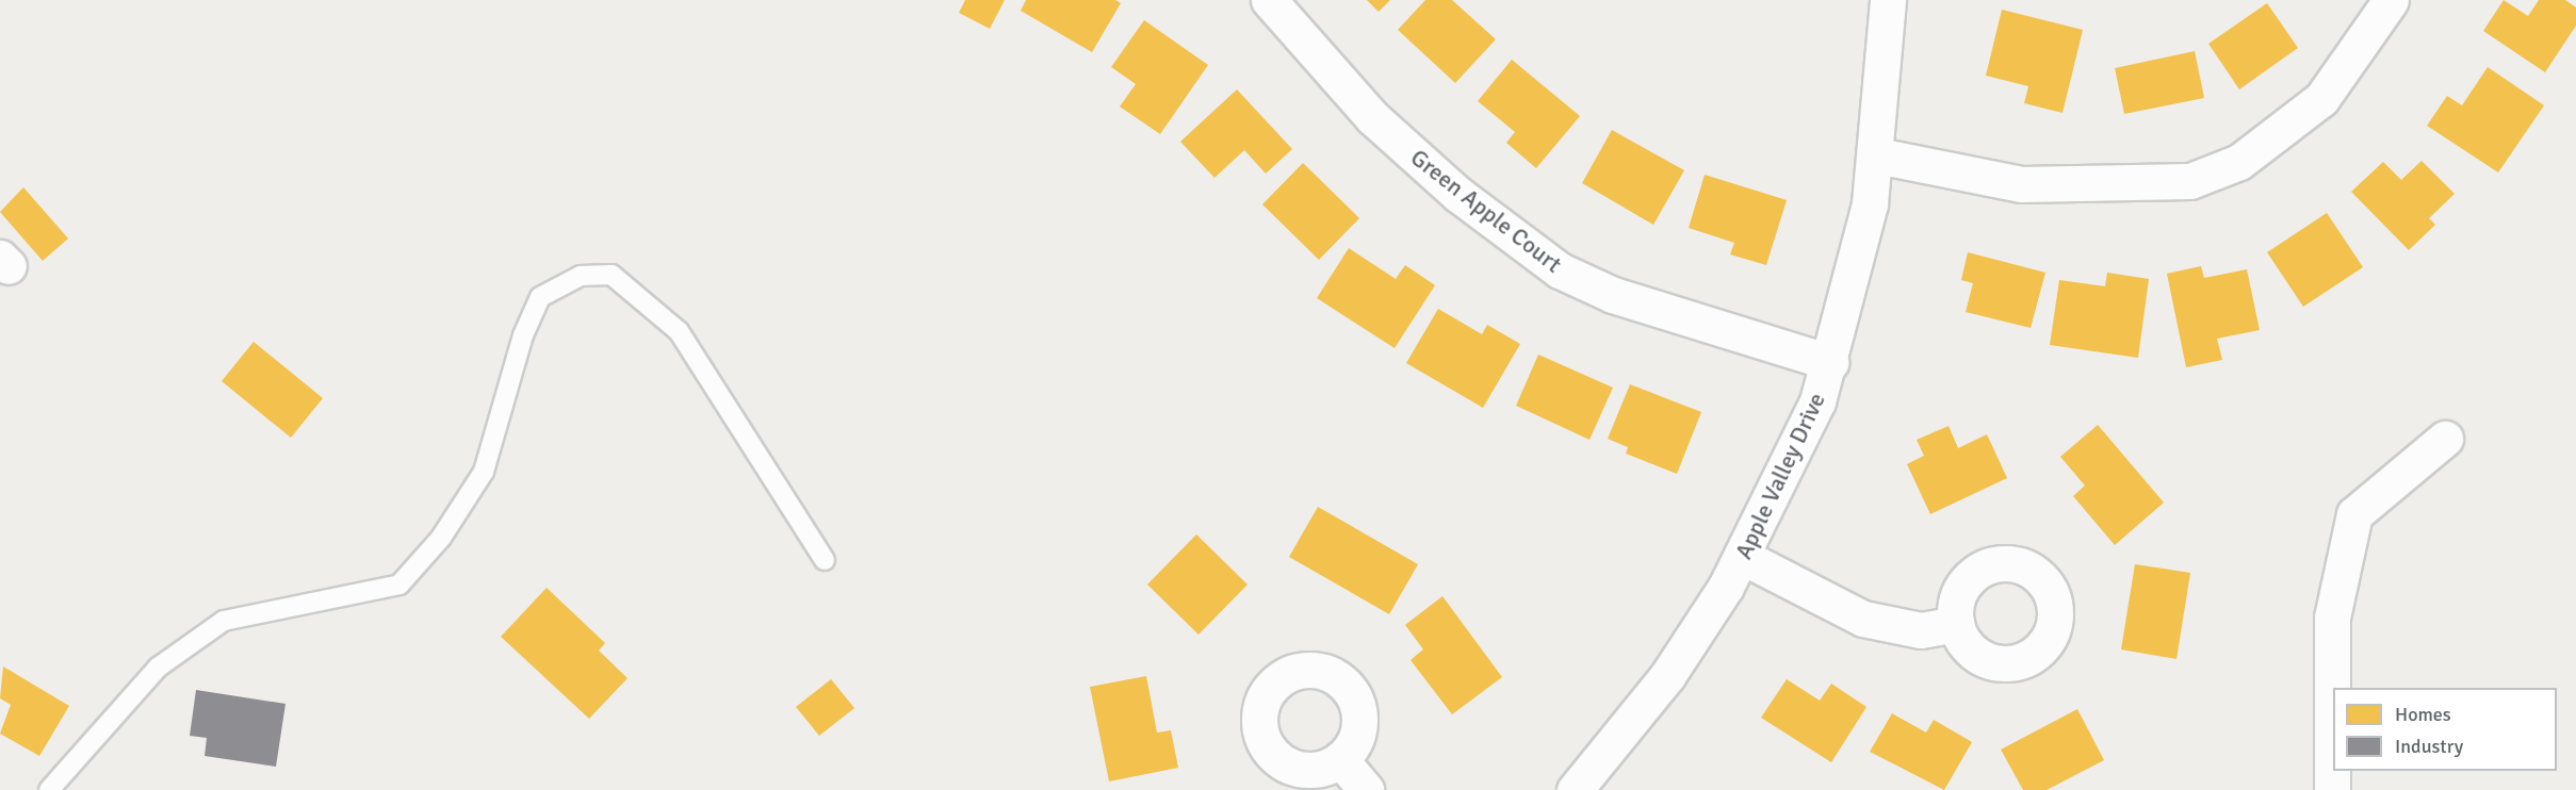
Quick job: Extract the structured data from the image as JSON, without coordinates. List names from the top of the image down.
{
  "streets": {
    "street": ["Green Apple Court", "Apple Valley Drive"]
  },
  "crossings": [
    ["Green Apple Court", "Apple Valley Drive"]
  ],
  "legend": ["Homes", "Industry"]
}
